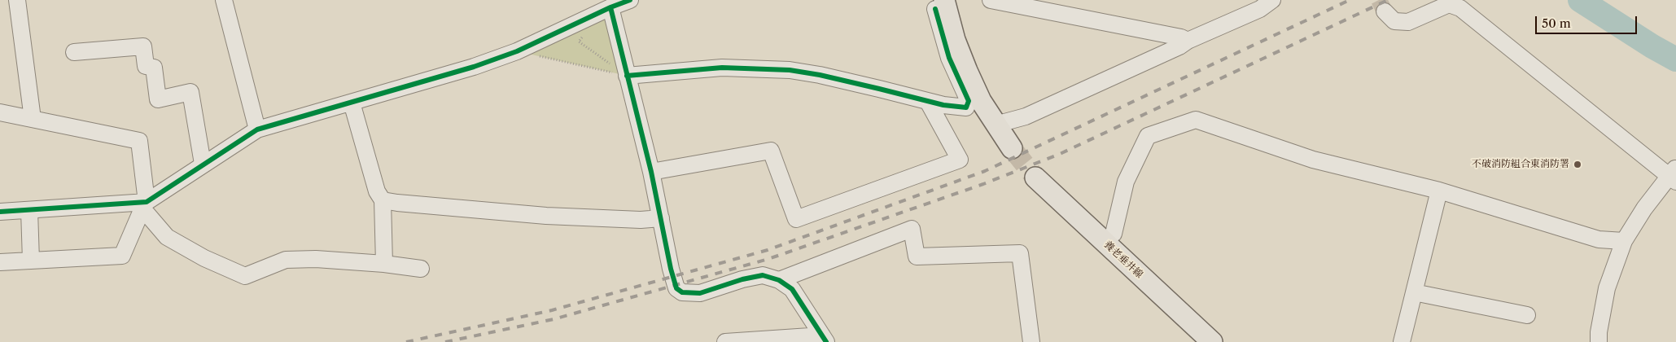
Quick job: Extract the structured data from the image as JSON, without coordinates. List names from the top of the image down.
{
  "streets": {
    "main road": ["養老垂井線"]
  },
  "places": ["不破消防組合東消防署"],
  "scale_bar": "50 m"
}
